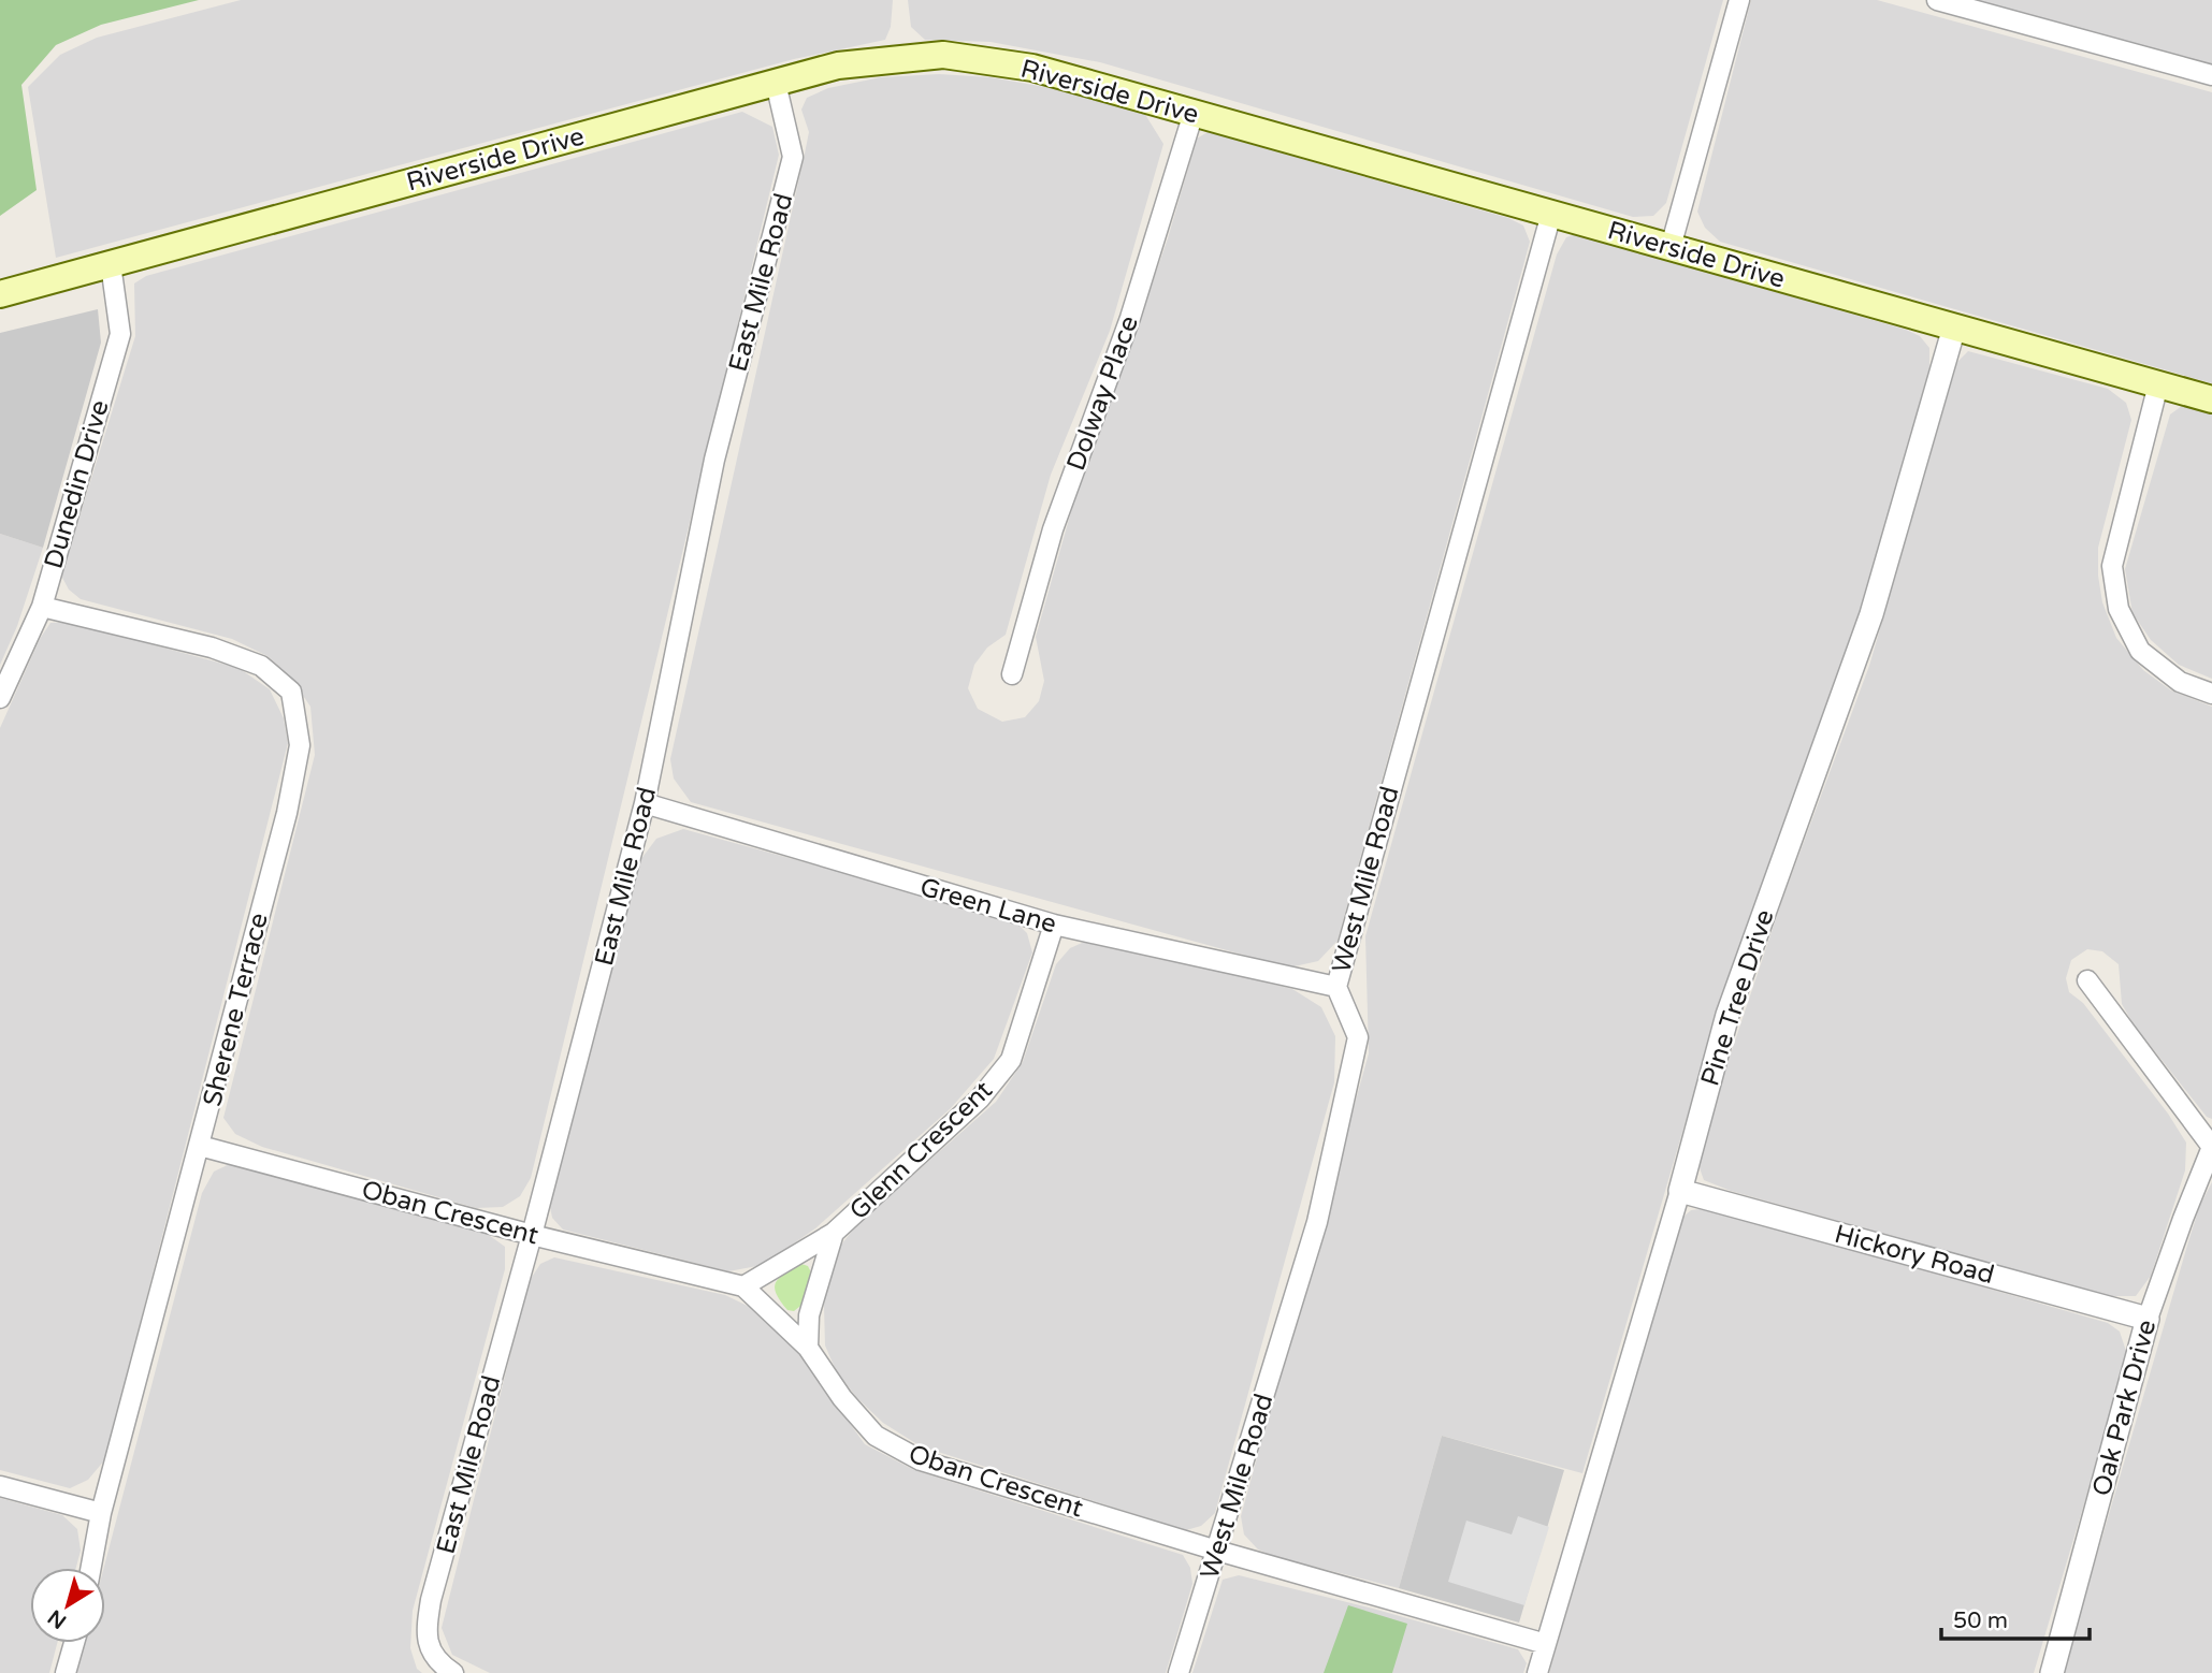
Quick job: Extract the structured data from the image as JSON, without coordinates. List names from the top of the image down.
{
  "streets": {
    "main road": ["Riverside Drive"],
    "street": [
      "East Mile Road",
      "Dolway Place",
      "Dunedin Drive",
      "West Mile Road",
      "Green Lane",
      "Pine Tree Drive",
      "Sherene Terrace",
      "Glenn Crescent",
      "Oban Crescent",
      "Hickory Road",
      "Oak Park Drive"
    ]
  },
  "crossings": [
    ["Riverside Drive", "East Mile Road"],
    ["Riverside Drive", "Dolway Place"],
    ["Riverside Drive", "Dunedin Drive"],
    ["Riverside Drive", "West Mile Road"],
    ["Riverside Drive", "Pine Tree Drive"],
    ["East Mile Road", "Green Lane"],
    ["East Mile Road", "Oban Crescent"],
    ["Dunedin Drive", "Sherene Terrace"],
    ["West Mile Road", "Green Lane"],
    ["West Mile Road", "Oban Crescent"],
    ["Green Lane", "Glenn Crescent"],
    ["Pine Tree Drive", "Oban Crescent"],
    ["Pine Tree Drive", "Hickory Road"],
    ["Sherene Terrace", "Oban Crescent"],
    ["Glenn Crescent", "Oban Crescent"],
    ["Hickory Road", "Oak Park Drive"]
  ],
  "scale_bar": "50 m",
  "north": "bottom left"
}
